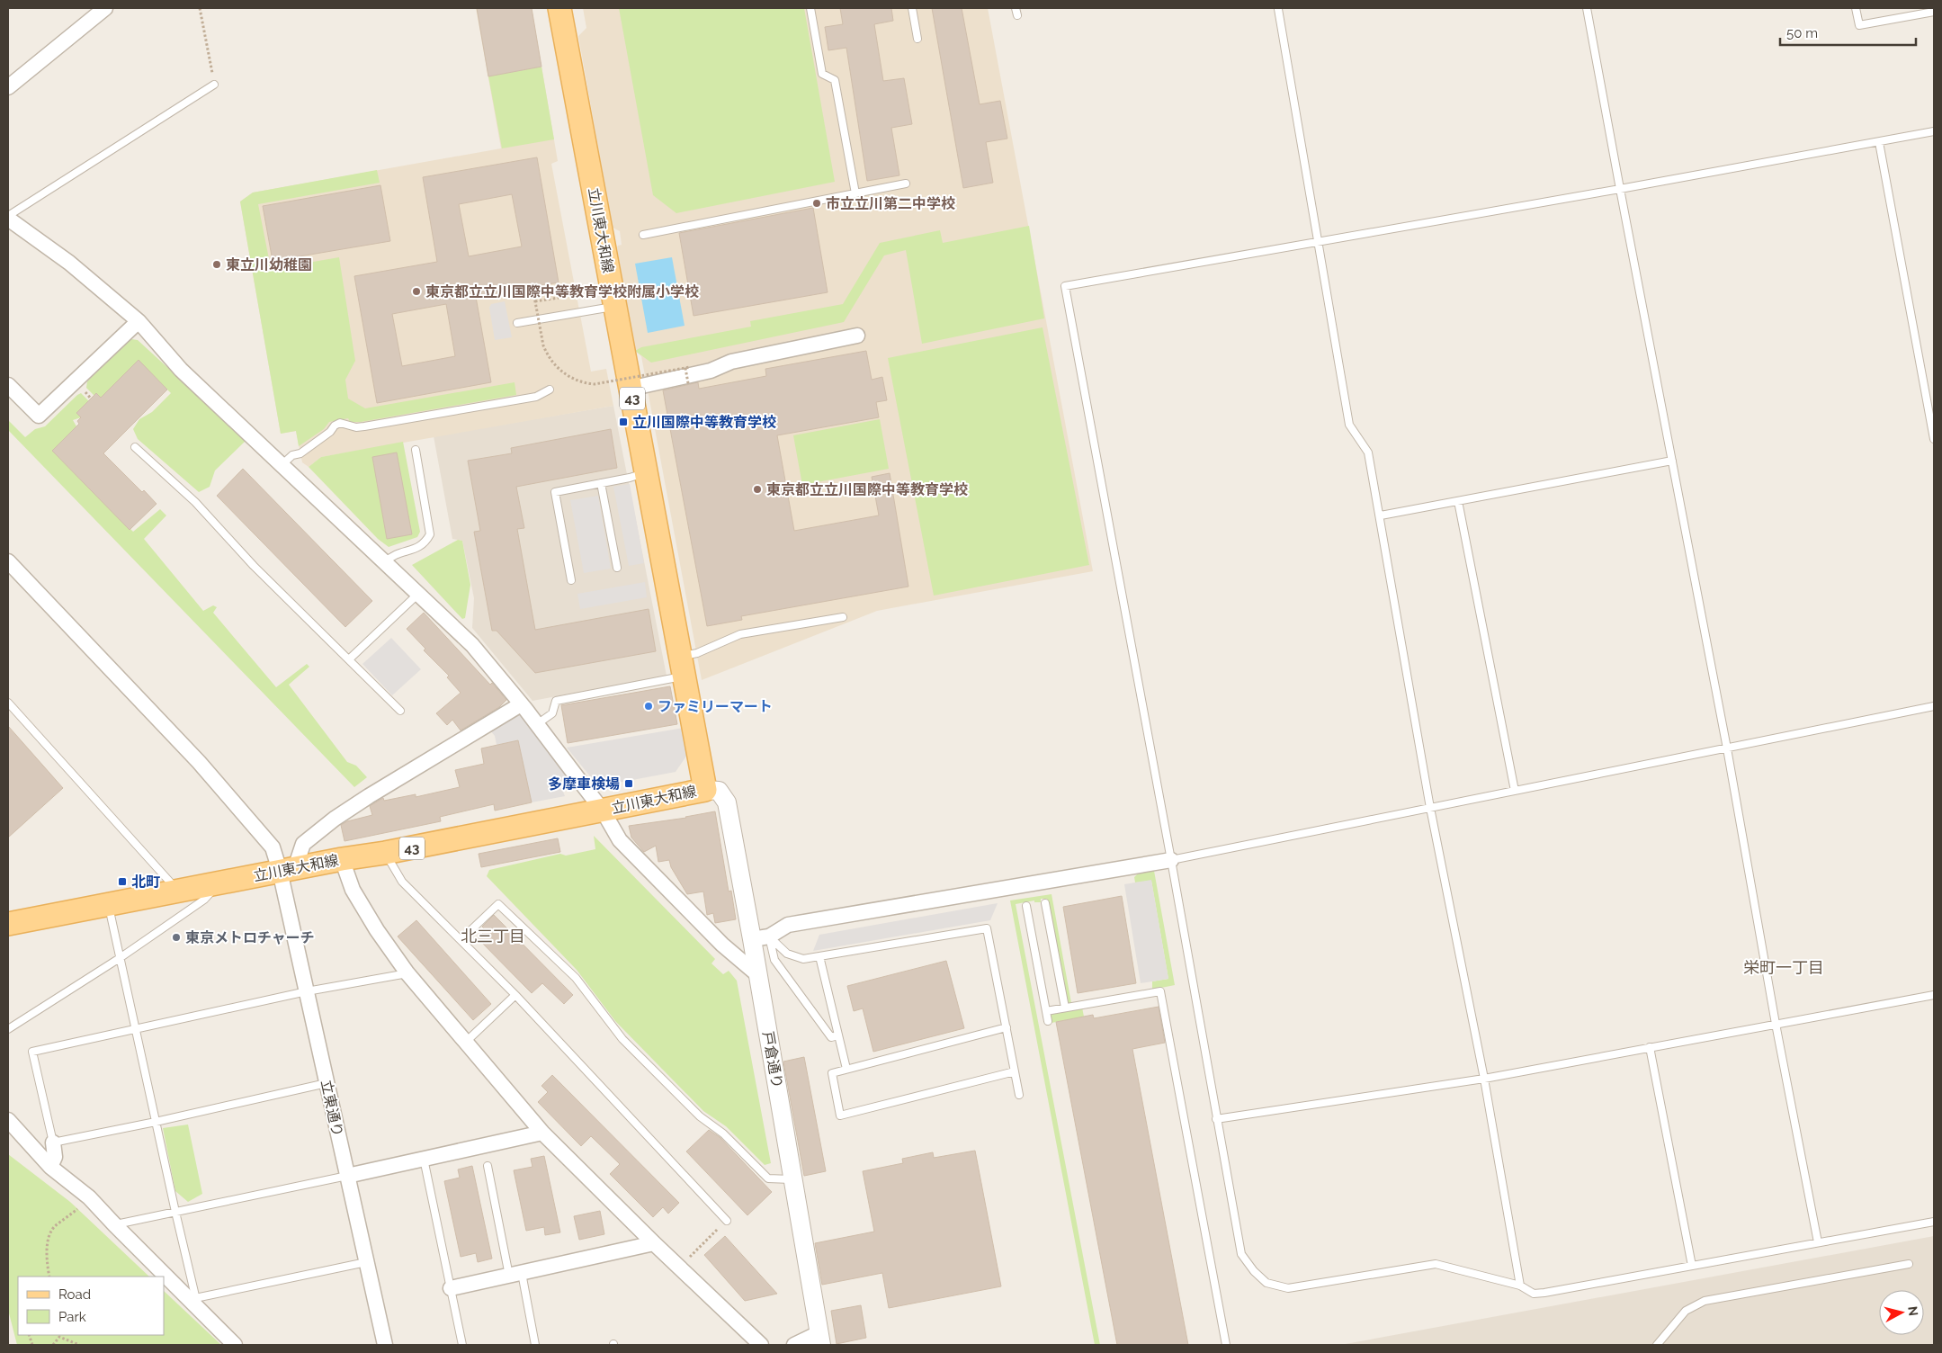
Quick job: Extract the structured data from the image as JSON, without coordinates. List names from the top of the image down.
{
  "streets": {
    "main road": ["立川東大和線", "43"],
    "street": ["戸倉通り", "立東通り"]
  },
  "crossings": [
    ["立川東大和線", "戸倉通り"],
    ["立川東大和線", "立東通り"]
  ],
  "districts": ["北三丁目", "栄町一丁目"],
  "places": {
    "other": [
      "市立立川第二中学校",
      "東立川幼稚園",
      "東京都立立川国際中等教育学校附属小学校",
      "東京都立立川国際中等教育学校",
      "ファミリーマート",
      "東京メトロチャーチ"
    ],
    "transit": ["立川国際中等教育学校", "多摩車検場", "北町"]
  },
  "legend": ["Road", "Park"],
  "scale_bar": "50 m",
  "north": "right"
}
